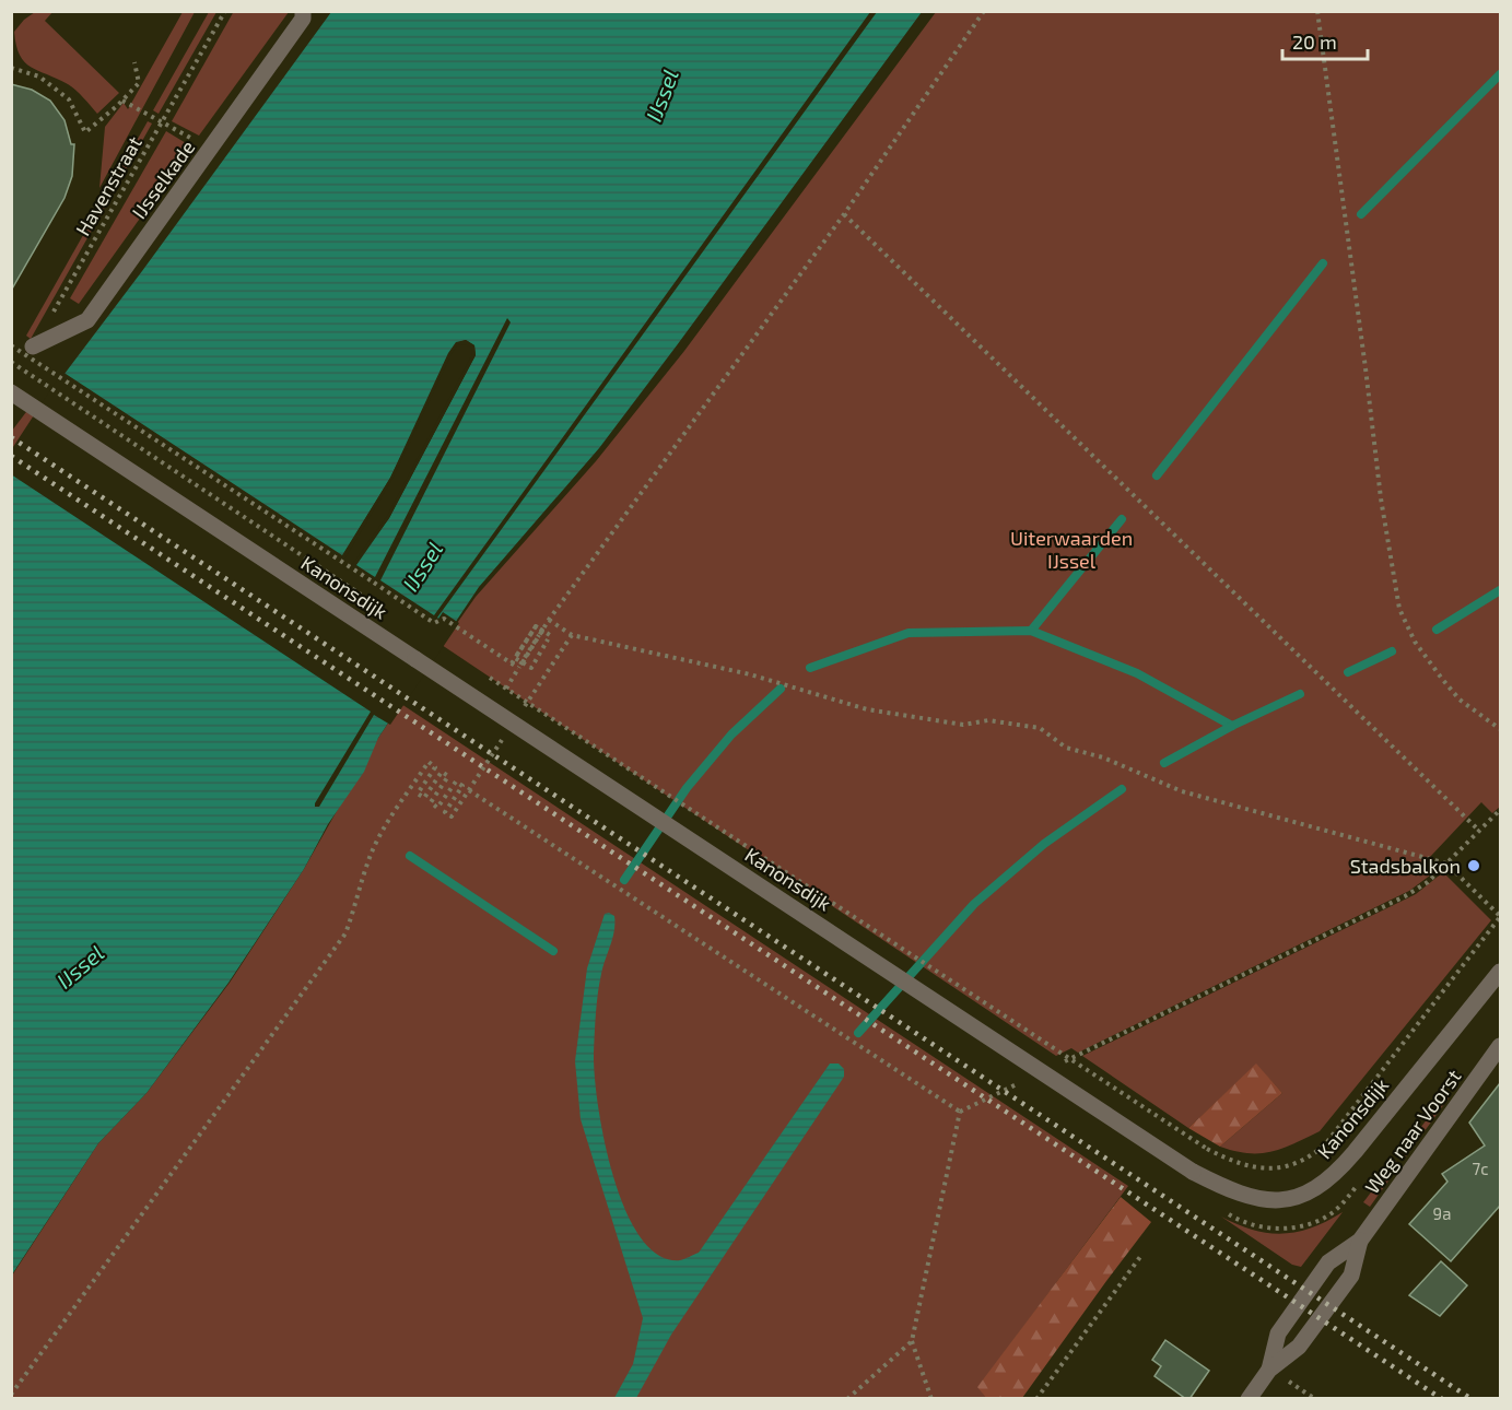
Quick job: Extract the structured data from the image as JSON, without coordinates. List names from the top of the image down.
{
  "streets": {
    "street": ["IJsselkade", "Kanonsdijk", "Weg naar Voorst"],
    "path": ["Havenstraat"]
  },
  "water": ["IJssel"],
  "parks": ["Uiterwaarden IJssel"],
  "places": ["Stadsbalkon"],
  "house_numbers": ["7c", "9a"],
  "scale_bar": "20 m"
}
